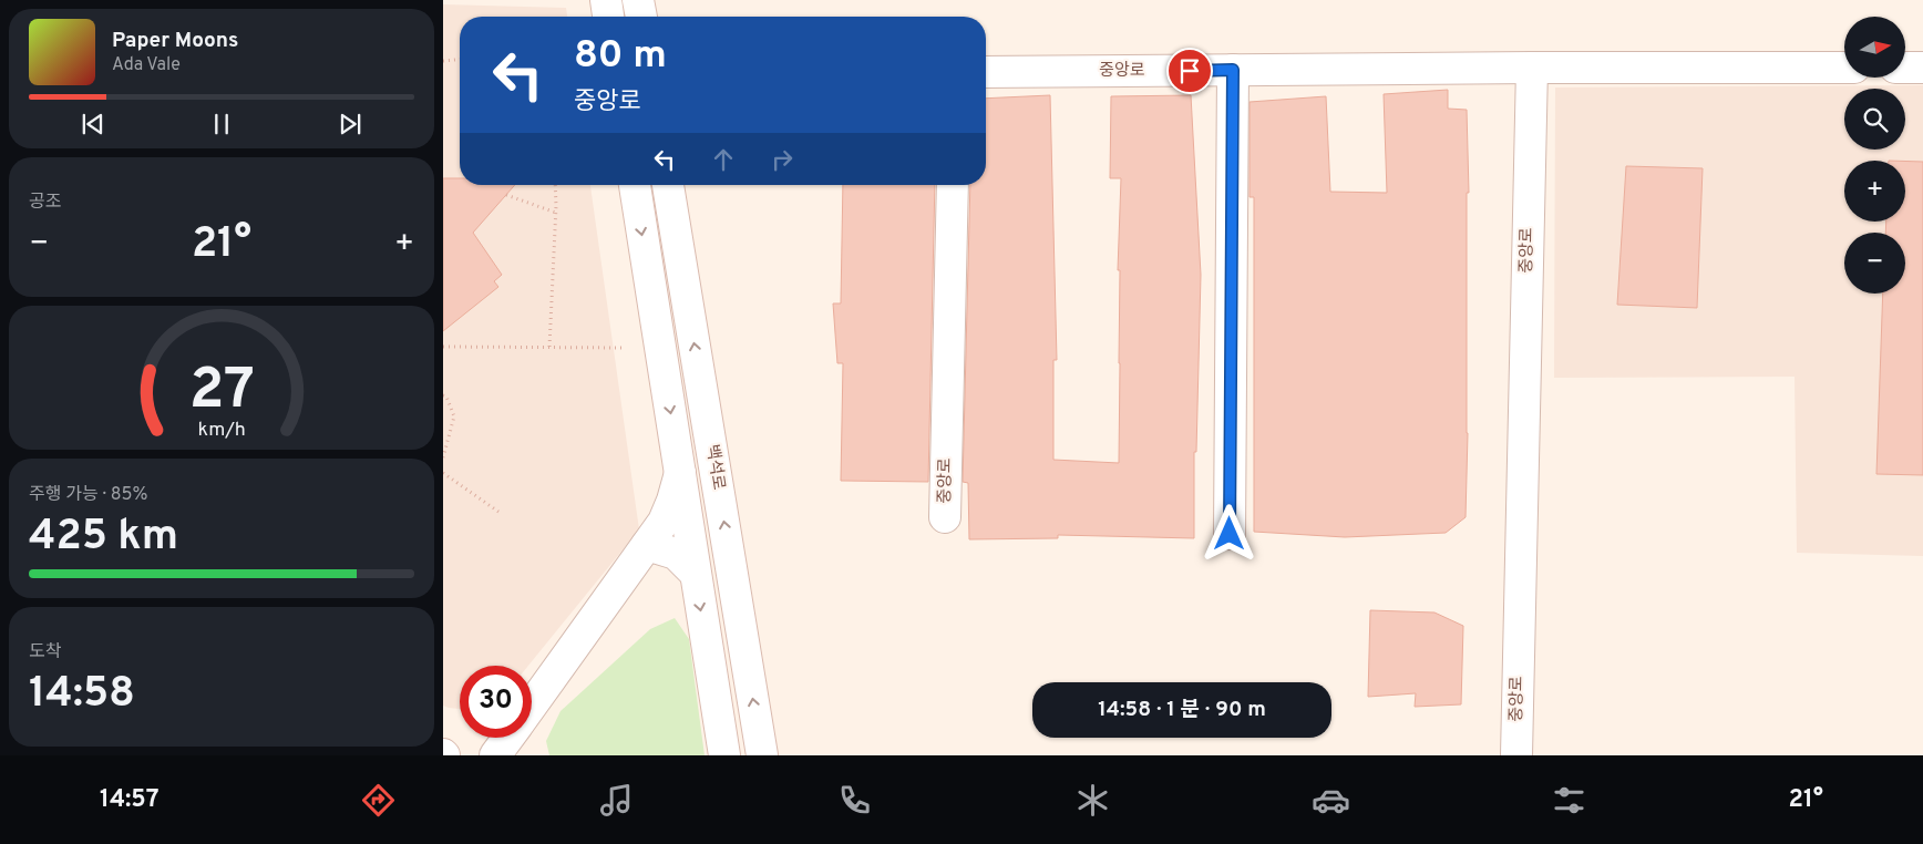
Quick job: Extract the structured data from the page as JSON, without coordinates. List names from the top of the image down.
{
  "streets": {
    "street": ["중앙로", "백석로"]
  },
  "north": "right",
  "page": {
    "map_buttons": ["+", "−"],
    "turn": ["80 m", "중앙로"],
    "song": ["Paper Moons", "Ada Vale"],
    "tile": [
      "공조",
      ["주행 가능 · 85%", "425 km"],
      ["도착", "14:58"]
    ],
    "heat": ["−", "21°", "+"],
    "limit": "30",
    "trip": "14:58 · 1 분 · 90 m",
    "tabs": ["14:57", "21°"],
    "gauge": ["27", "km/h"]
  }
}
